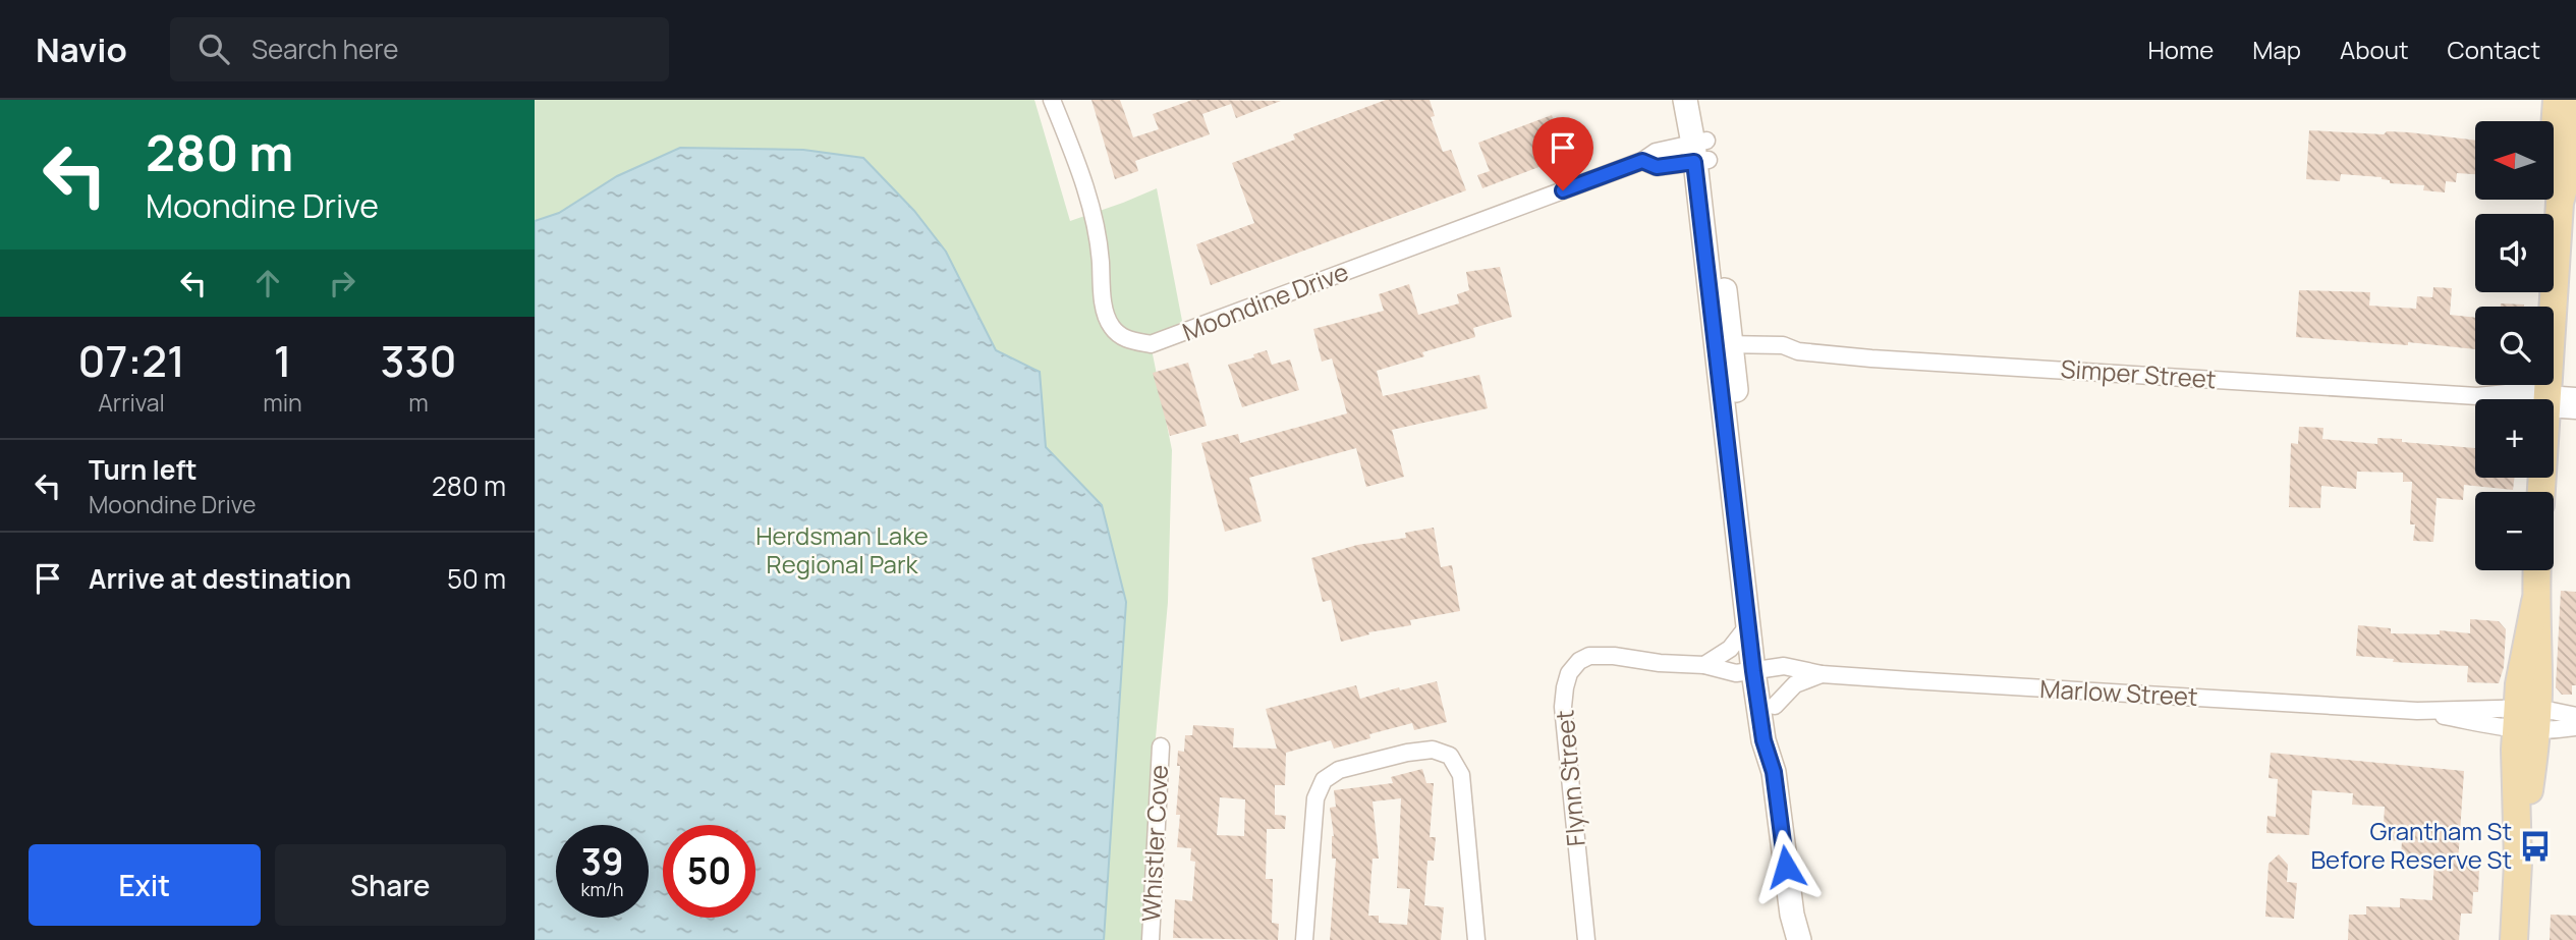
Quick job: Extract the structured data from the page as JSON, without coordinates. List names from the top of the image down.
{
  "streets": {
    "street": [
      "Moondine Drive",
      "Simper Street",
      "Marlow Street",
      "Flynn Street",
      "Whistler Cove"
    ]
  },
  "crossings": [
    ["Marlow Street", "Flynn Street"]
  ],
  "parks": ["Herdsman Lake Regional Park"],
  "places": {
    "bus stop": ["Grantham St Before Reserve St"]
  },
  "north": "left",
  "page": {
    "header": "Navio",
    "search": "Search here",
    "nav": [
      "Home",
      "Map",
      "About",
      "Contact"
    ],
    "turn": ["280 m", "Moondine Drive"],
    "map_buttons": ["+", "−"],
    "eta": [
      "07:21",
      "Arrival",
      "1",
      "min",
      "330",
      "m"
    ],
    "list": [
      {
        "name": "Turn left",
        "note": "Moondine Drive",
        "value": "280 m"
      },
      {
        "name": "Arrive at destination",
        "value": "50 m"
      }
    ],
    "speed": "39 km/h",
    "limit": "50",
    "buttons": ["Exit", "Share"]
  }
}
